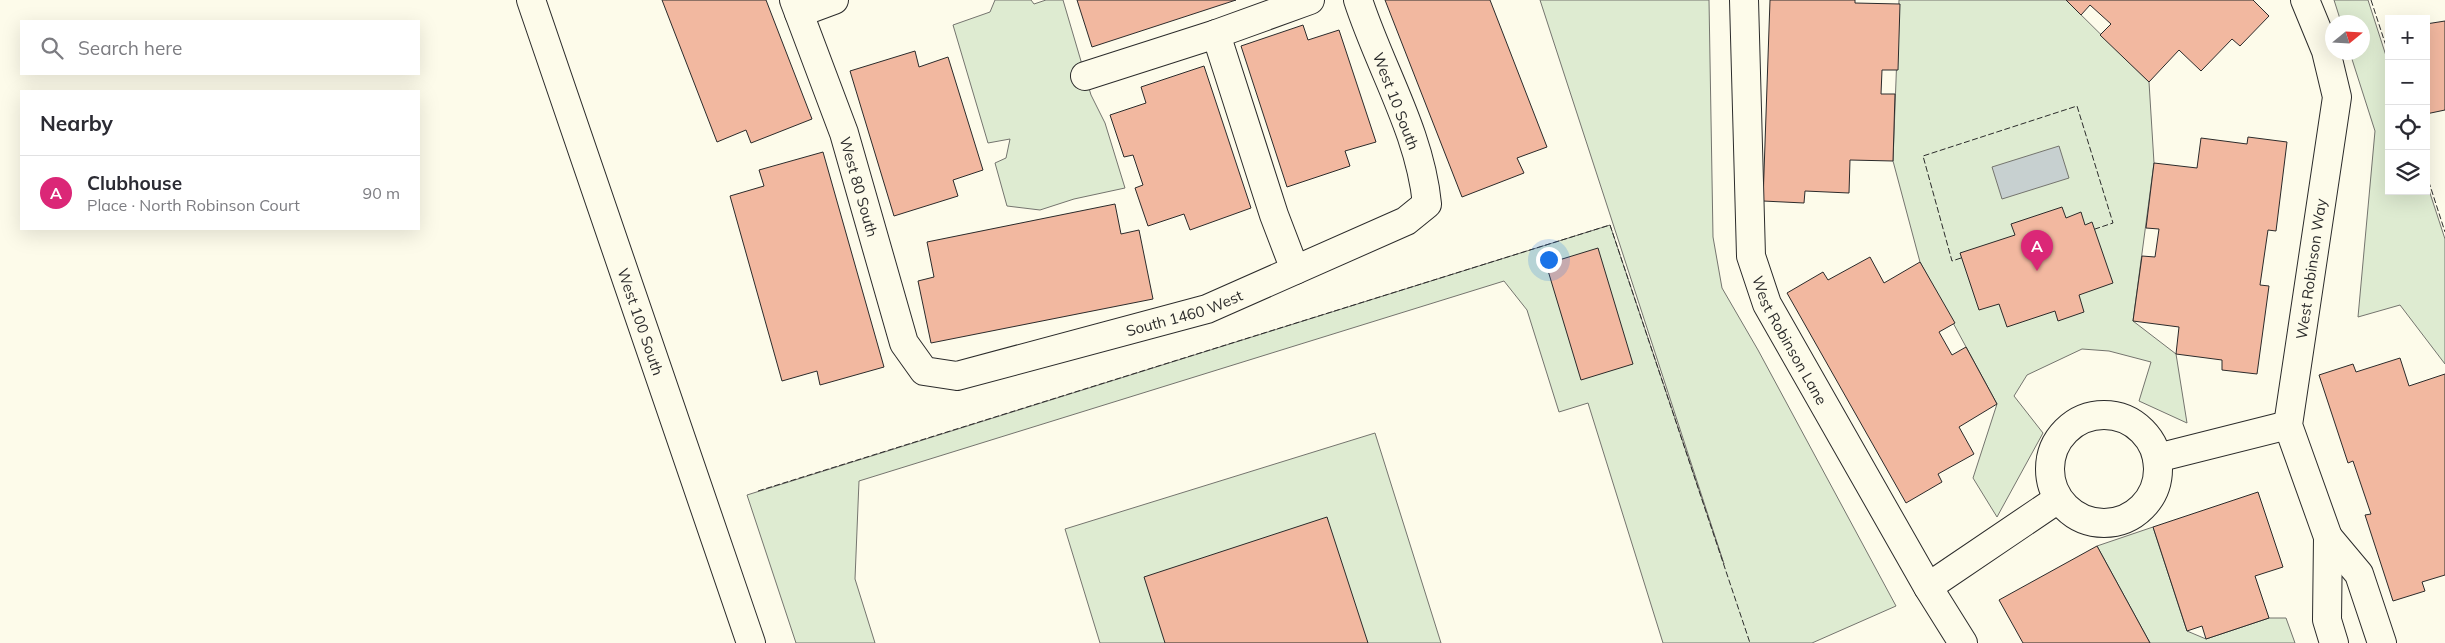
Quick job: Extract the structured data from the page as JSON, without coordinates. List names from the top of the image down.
{
  "streets": {
    "street": [
      "West 10 South",
      "West 80 South",
      "West Robinson Way",
      "South 1460 West",
      "West 100 South",
      "West Robinson Lane"
    ]
  },
  "crossings": [
    ["West 10 South", "South 1460 West"],
    ["West 80 South", "South 1460 West"]
  ],
  "north": "right",
  "page": {
    "map_buttons": ["+", "−"],
    "search": "Search here",
    "heading": "Nearby",
    "list": [
      {
        "mark": "A",
        "name": "Clubhouse",
        "note": "Place · North Robinson Court",
        "value": "90 m"
      }
    ],
    "pins": "A"
  }
}
